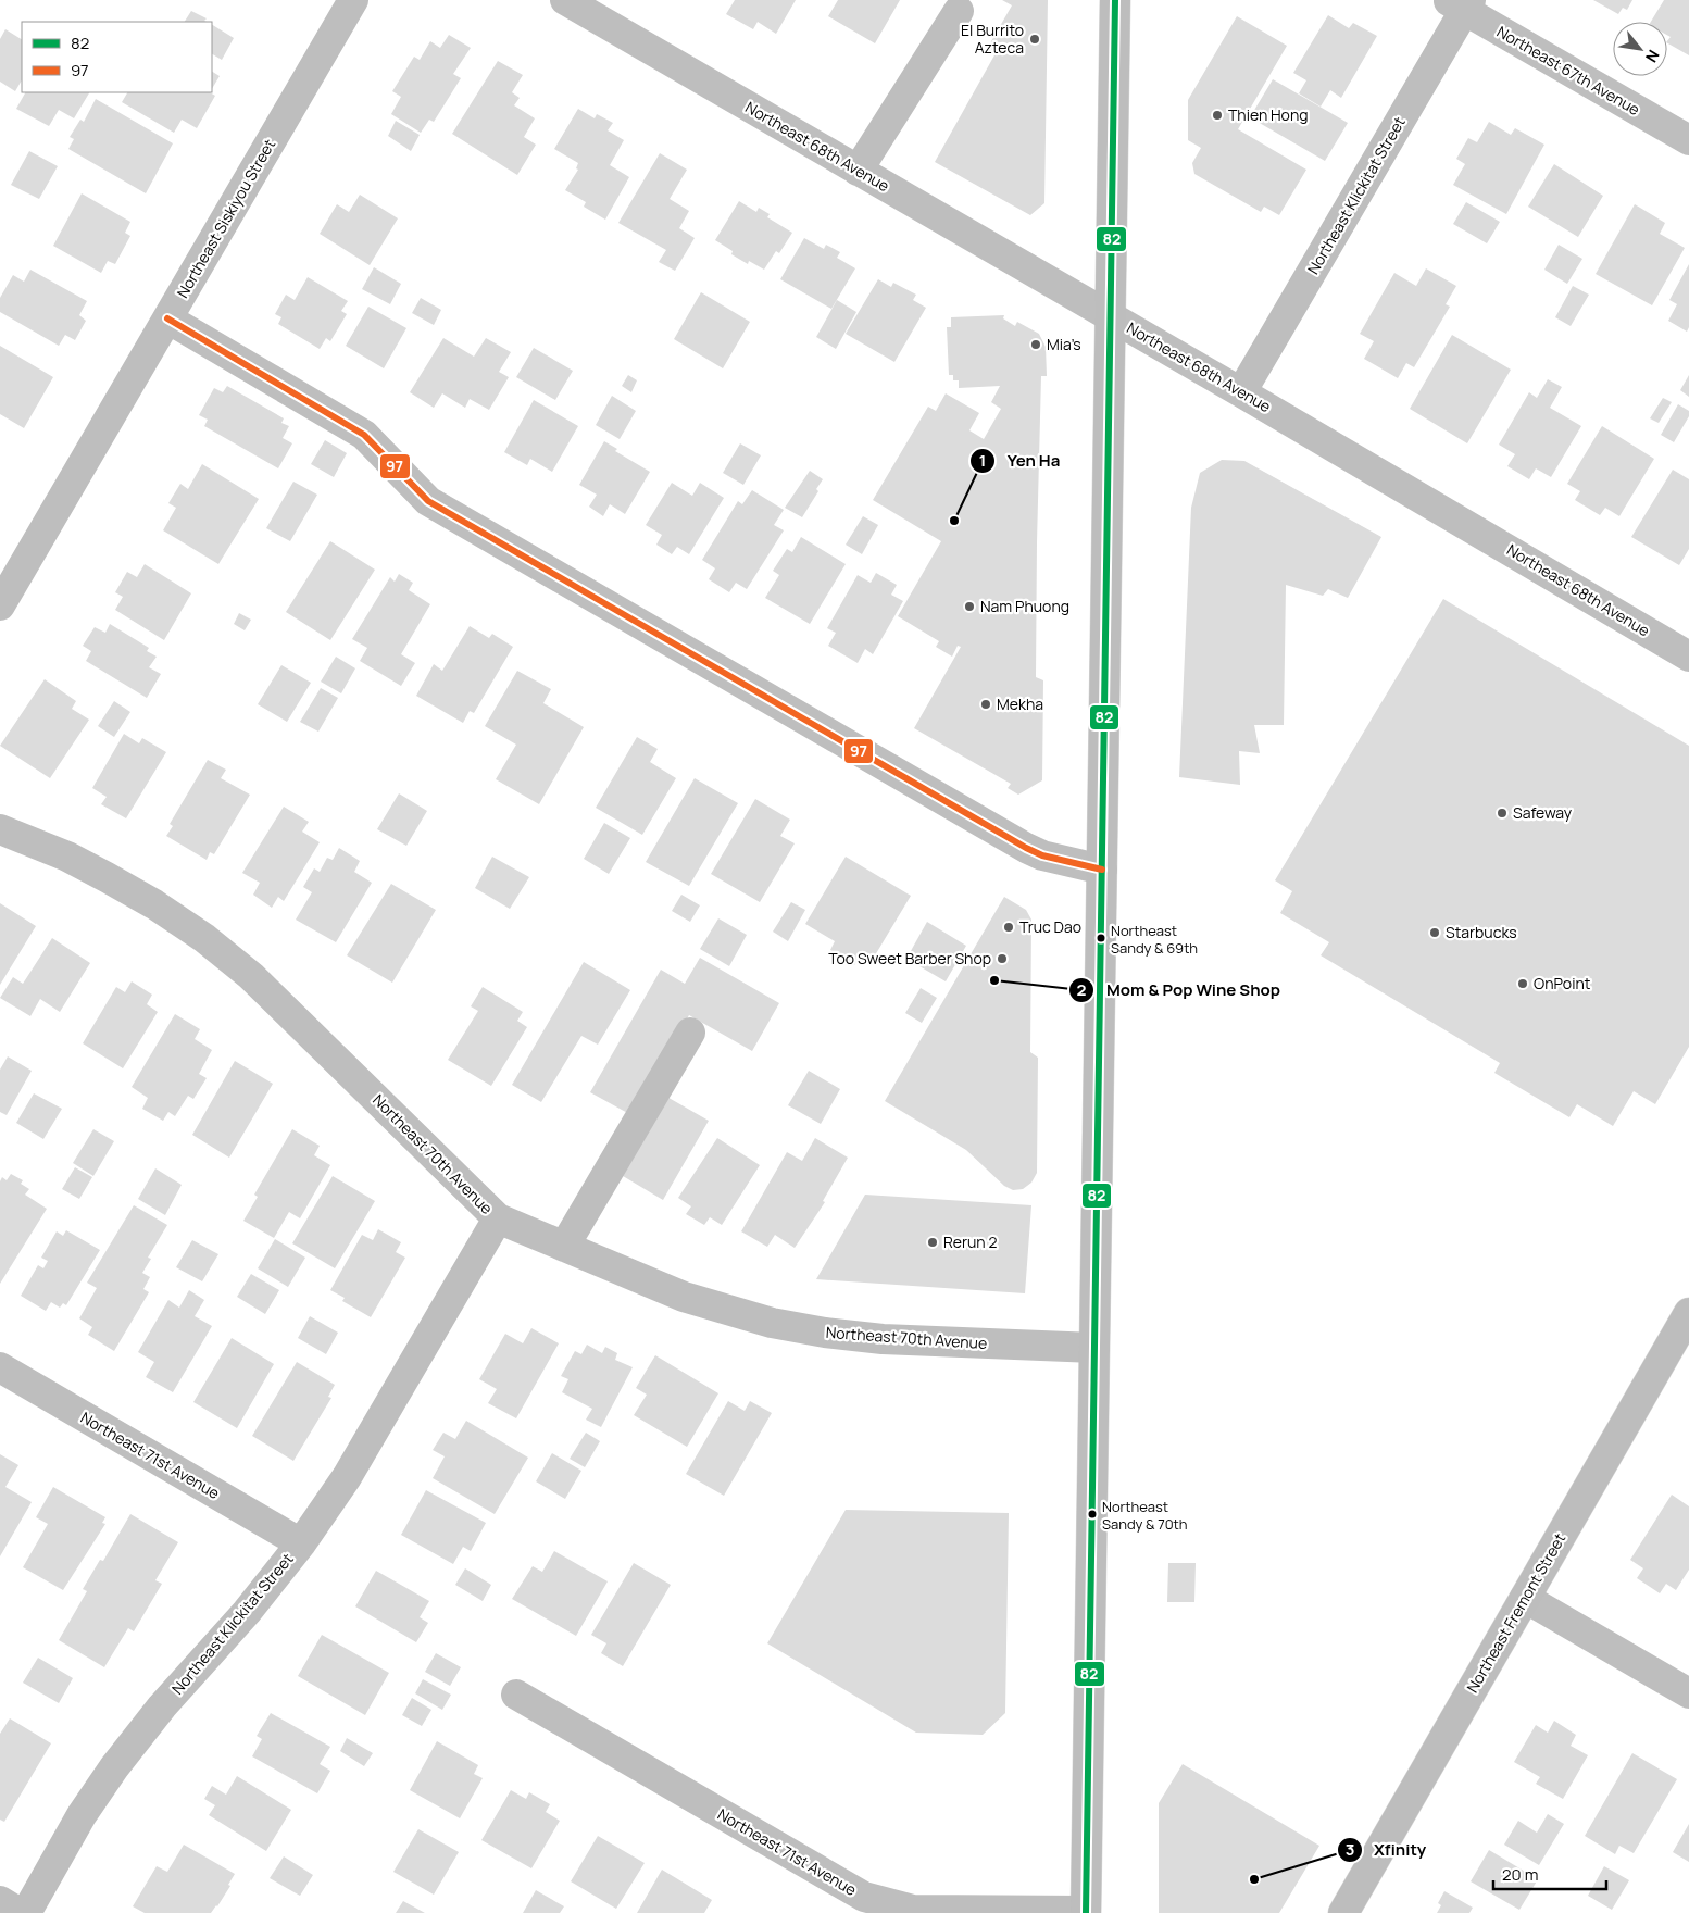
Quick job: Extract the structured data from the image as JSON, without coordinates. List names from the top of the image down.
{
  "streets": {
    "main road": ["Northeast Fremont Street"],
    "street": [
      "Northeast 67th Avenue",
      "Northeast 68th Avenue",
      "Northeast Klickitat Street",
      "Northeast Siskiyou Street",
      "Northeast 70th Avenue",
      "Northeast 71st Avenue"
    ]
  },
  "crossings": [
    ["Northeast 67th Avenue", "Northeast Klickitat Street"],
    ["Northeast 68th Avenue", "Northeast Klickitat Street"],
    ["Northeast Klickitat Street", "Northeast 70th Avenue"],
    ["Northeast Klickitat Street", "Northeast 71st Avenue"]
  ],
  "places": [
    "El Burrito Azteca",
    "Thien Hong",
    "Mia’s",
    "Yen Ha",
    "Nam Phuong",
    "Mekha",
    "Safeway",
    "Truc Dao",
    "Starbucks",
    "Northeast Sandy & 69th",
    "Too Sweet Barber Shop",
    "Mom & Pop Wine Shop",
    "OnPoint",
    "Rerun 2",
    "Northeast Sandy & 70th",
    "Xfinity"
  ],
  "lines": ["transit line 82", "transit line 97"],
  "legend": ["82", "97"],
  "scale_bar": "20 m",
  "north": "bottom right"
}
